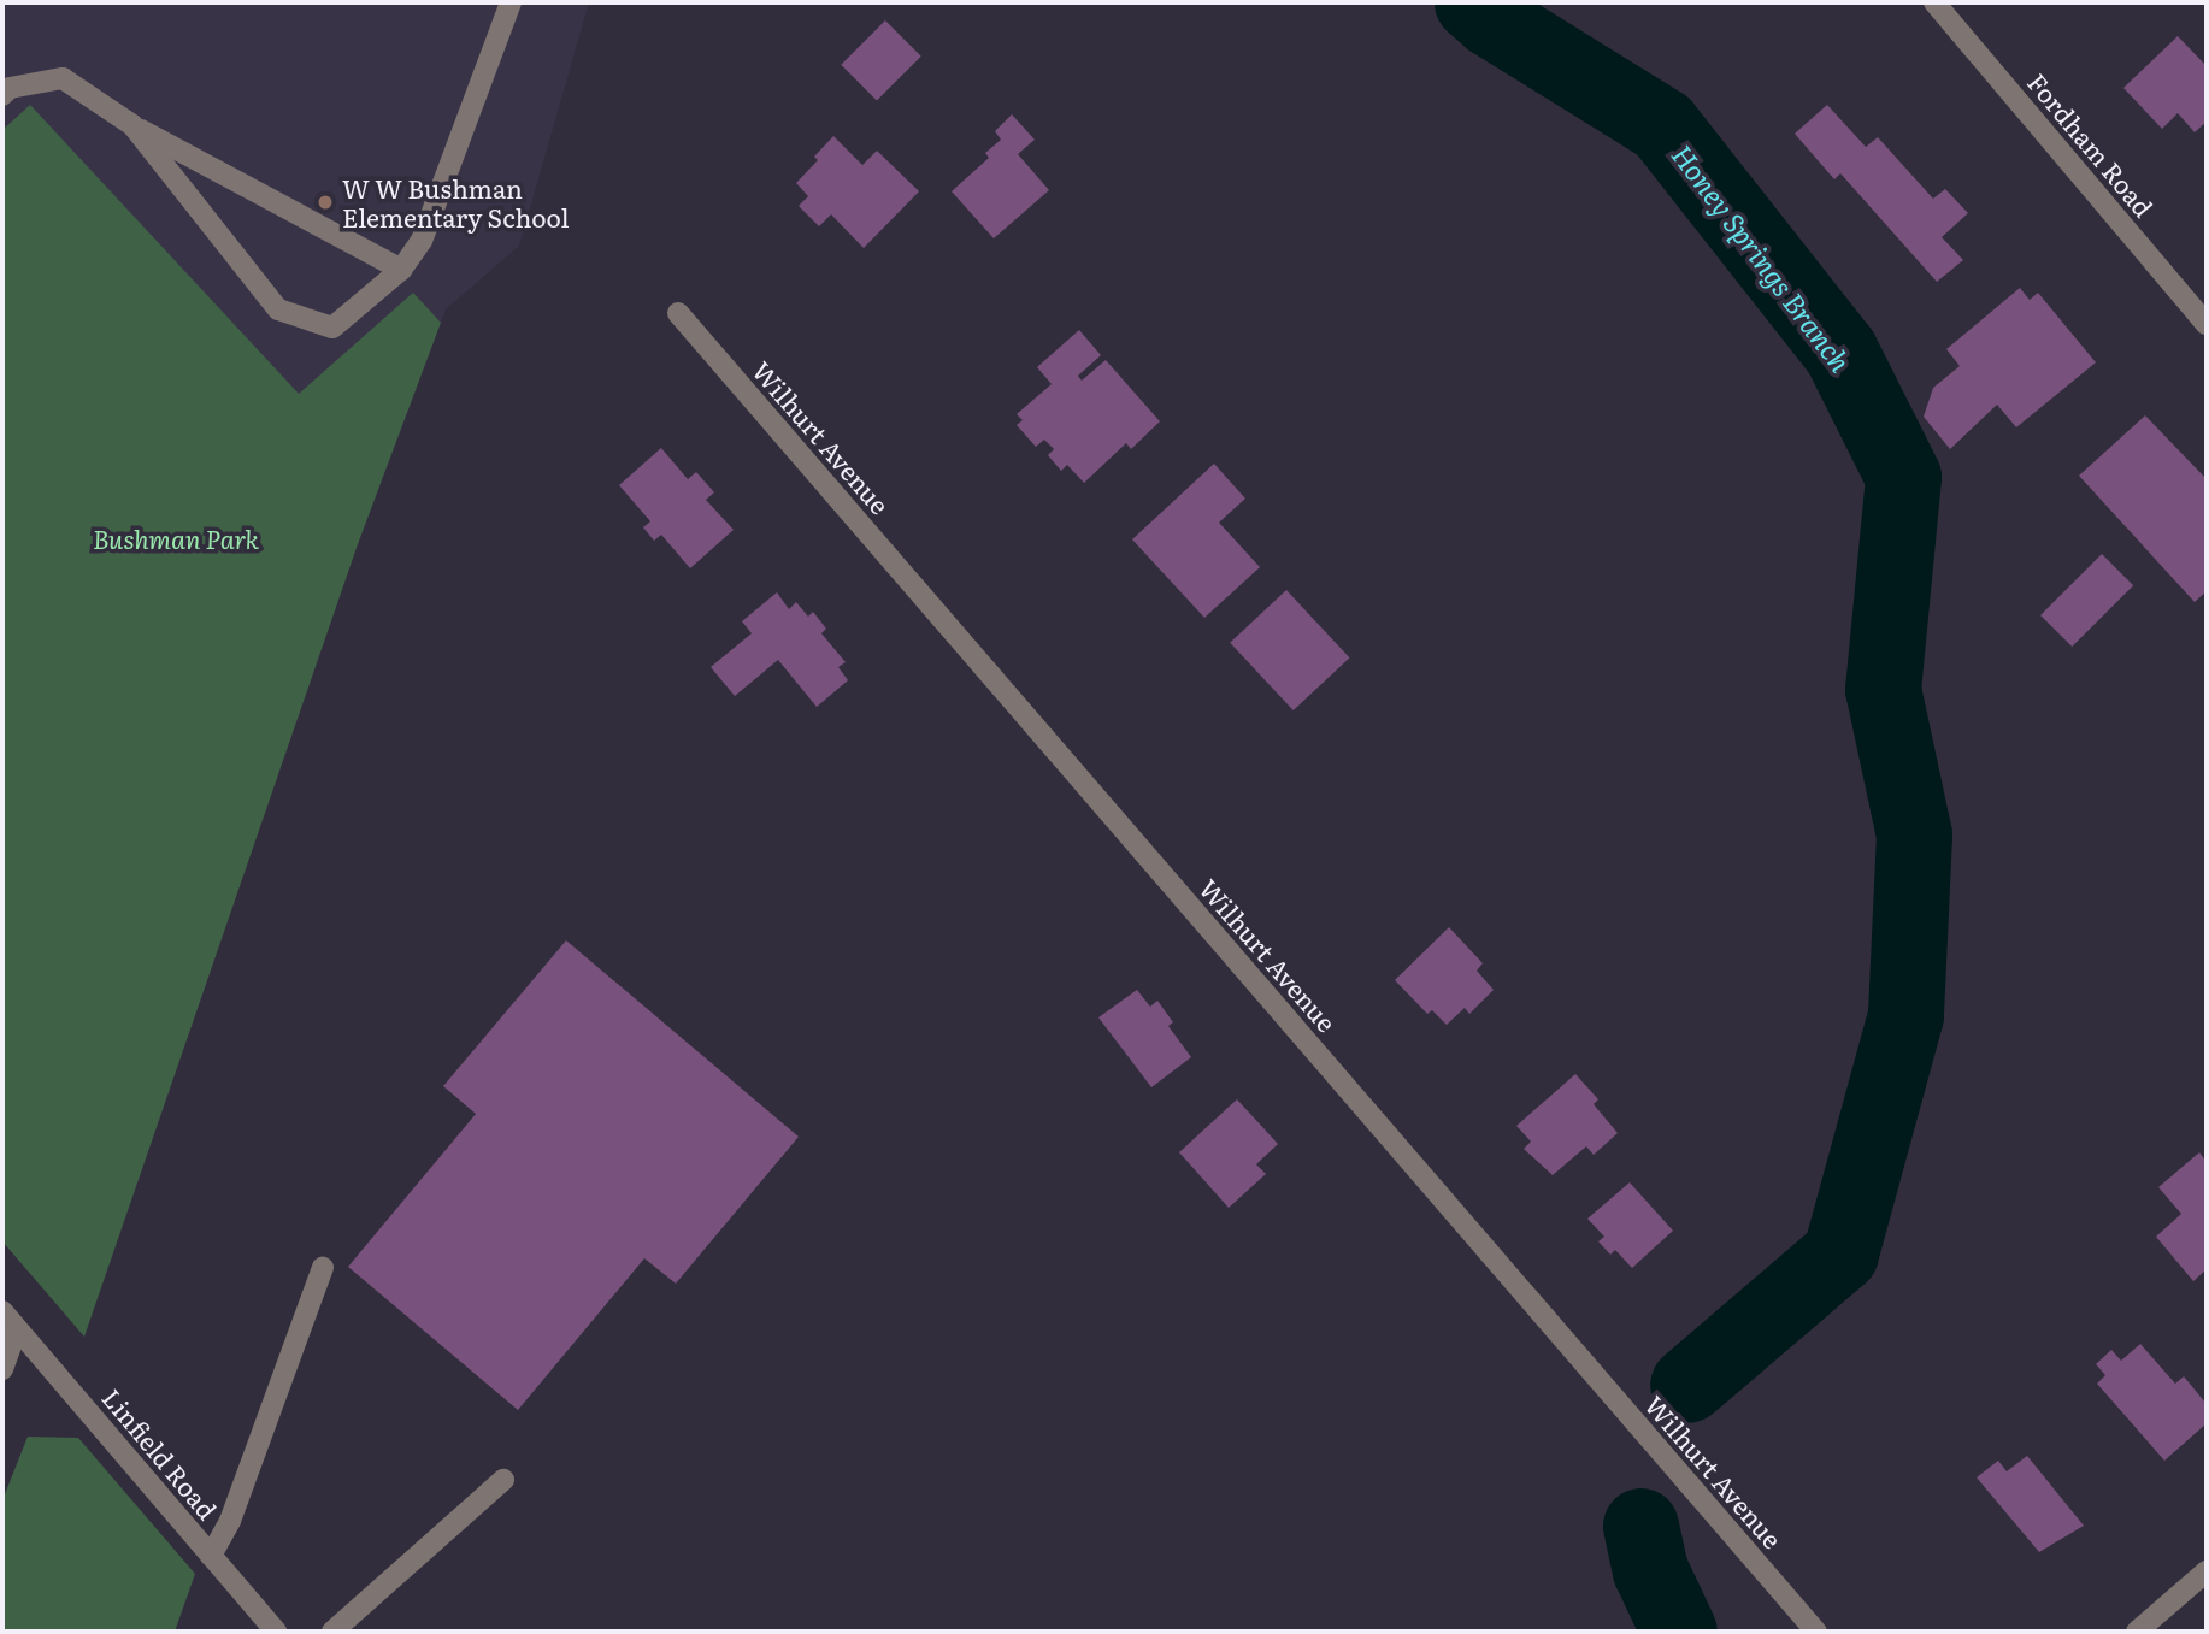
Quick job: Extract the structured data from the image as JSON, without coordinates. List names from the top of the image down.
{
  "streets": {
    "street": ["Fordham Road", "Wilhurt Avenue", "Linfield Road"]
  },
  "water": ["Honey Springs Branch"],
  "parks": ["Bushman Park"],
  "places": ["W W Bushman Elementary School"]
}
